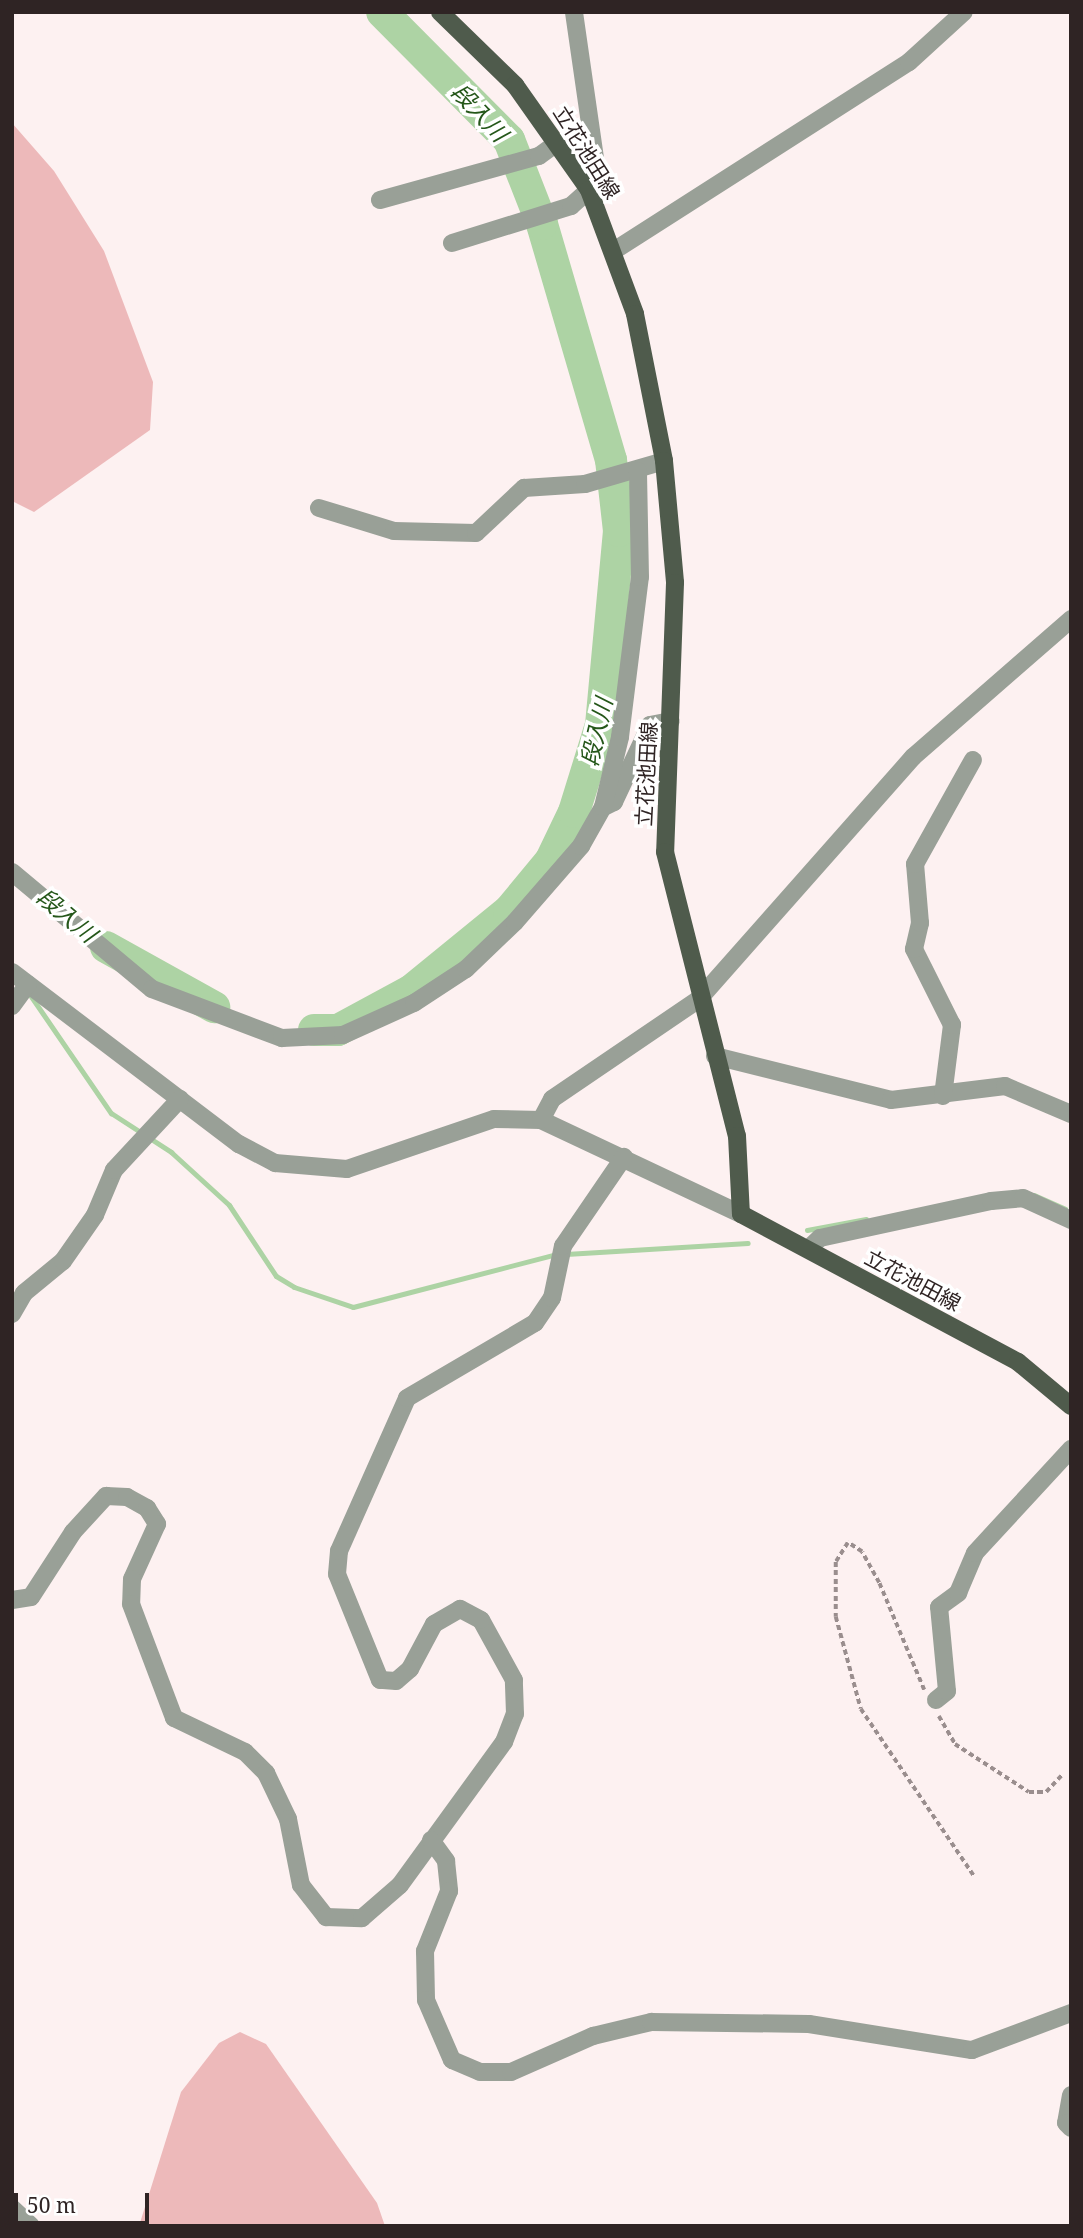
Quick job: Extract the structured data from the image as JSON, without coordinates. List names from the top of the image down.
{
  "streets": {
    "main road": ["立花池田線"]
  },
  "water": ["段入川"],
  "scale_bar": "50 m"
}
